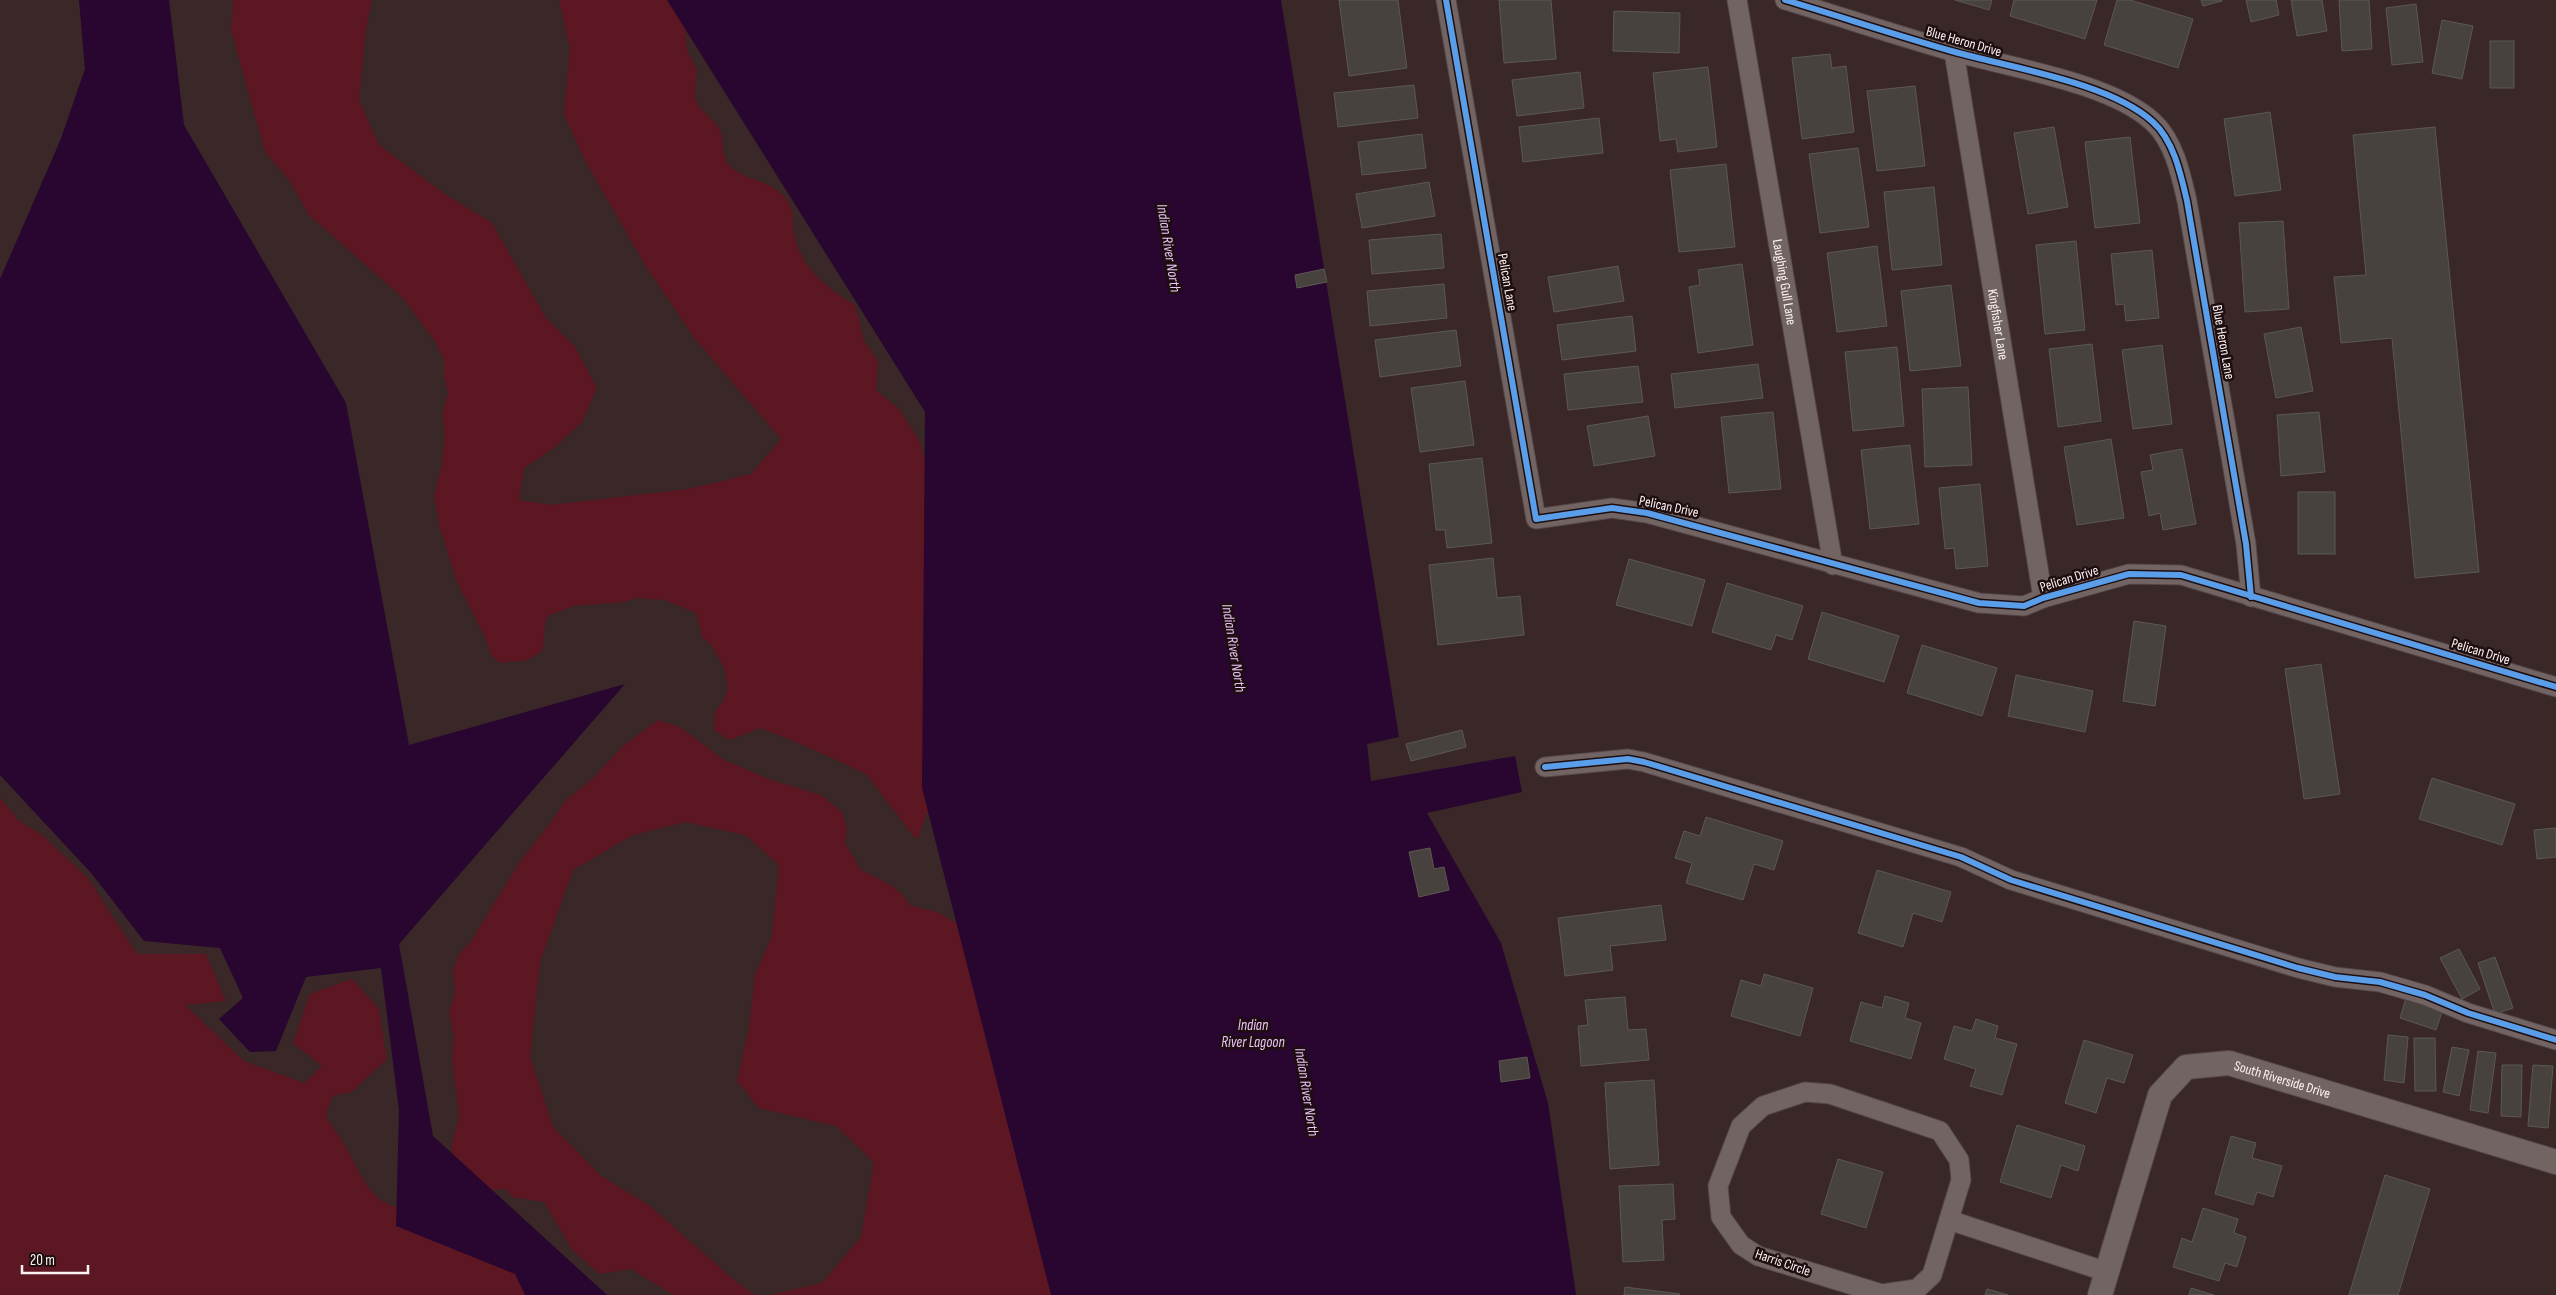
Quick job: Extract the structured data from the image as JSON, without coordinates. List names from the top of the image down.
{
  "streets": {
    "street": [
      "Blue Heron Drive",
      "Pelican Lane",
      "Laughing Gull Lane",
      "Kingfisher Lane",
      "Blue Heron Lane",
      "Pelican Drive",
      "South Riverside Drive",
      "Harris Circle"
    ]
  },
  "crossings": [
    ["Blue Heron Drive", "Kingfisher Lane"],
    ["Blue Heron Drive", "Blue Heron Lane"],
    ["Pelican Lane", "Pelican Drive"],
    ["Laughing Gull Lane", "Pelican Drive"],
    ["Kingfisher Lane", "Pelican Drive"],
    ["Blue Heron Lane", "Pelican Drive"]
  ],
  "water": ["Indian River North", "Indian River Lagoon"],
  "scale_bar": "20 m"
}
